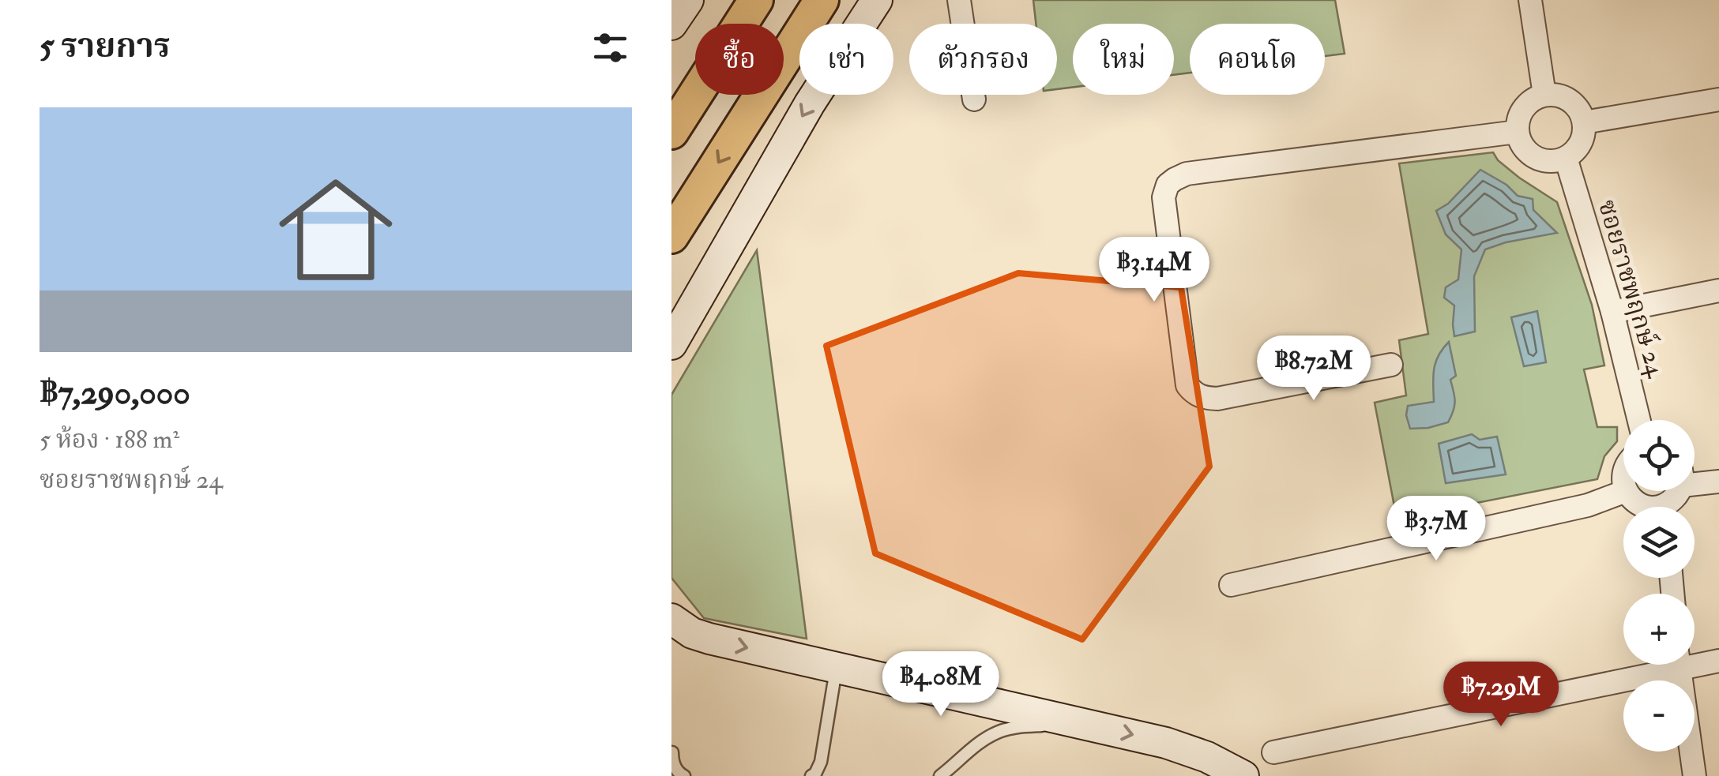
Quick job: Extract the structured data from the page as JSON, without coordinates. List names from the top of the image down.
{
  "streets": {
    "street": ["ซอยราชพฤกษ์ 24"]
  },
  "page": {
    "heading": "5 รายการ",
    "chip": [
      "ซื้อ",
      "เช่า",
      "ตัวกรอง",
      "ใหม่",
      "คอนโด"
    ],
    "list": [
      {
        "name": "฿7,290,000",
        "note": "5 ห้อง · 188 m² · ซอยราชพฤกษ์ 24"
      }
    ],
    "price": [
      "฿3.14M",
      "฿8.72M",
      "฿3.7M",
      "฿4.08M",
      "฿7.29M"
    ],
    "map_buttons": ["+", "−"]
  }
}
